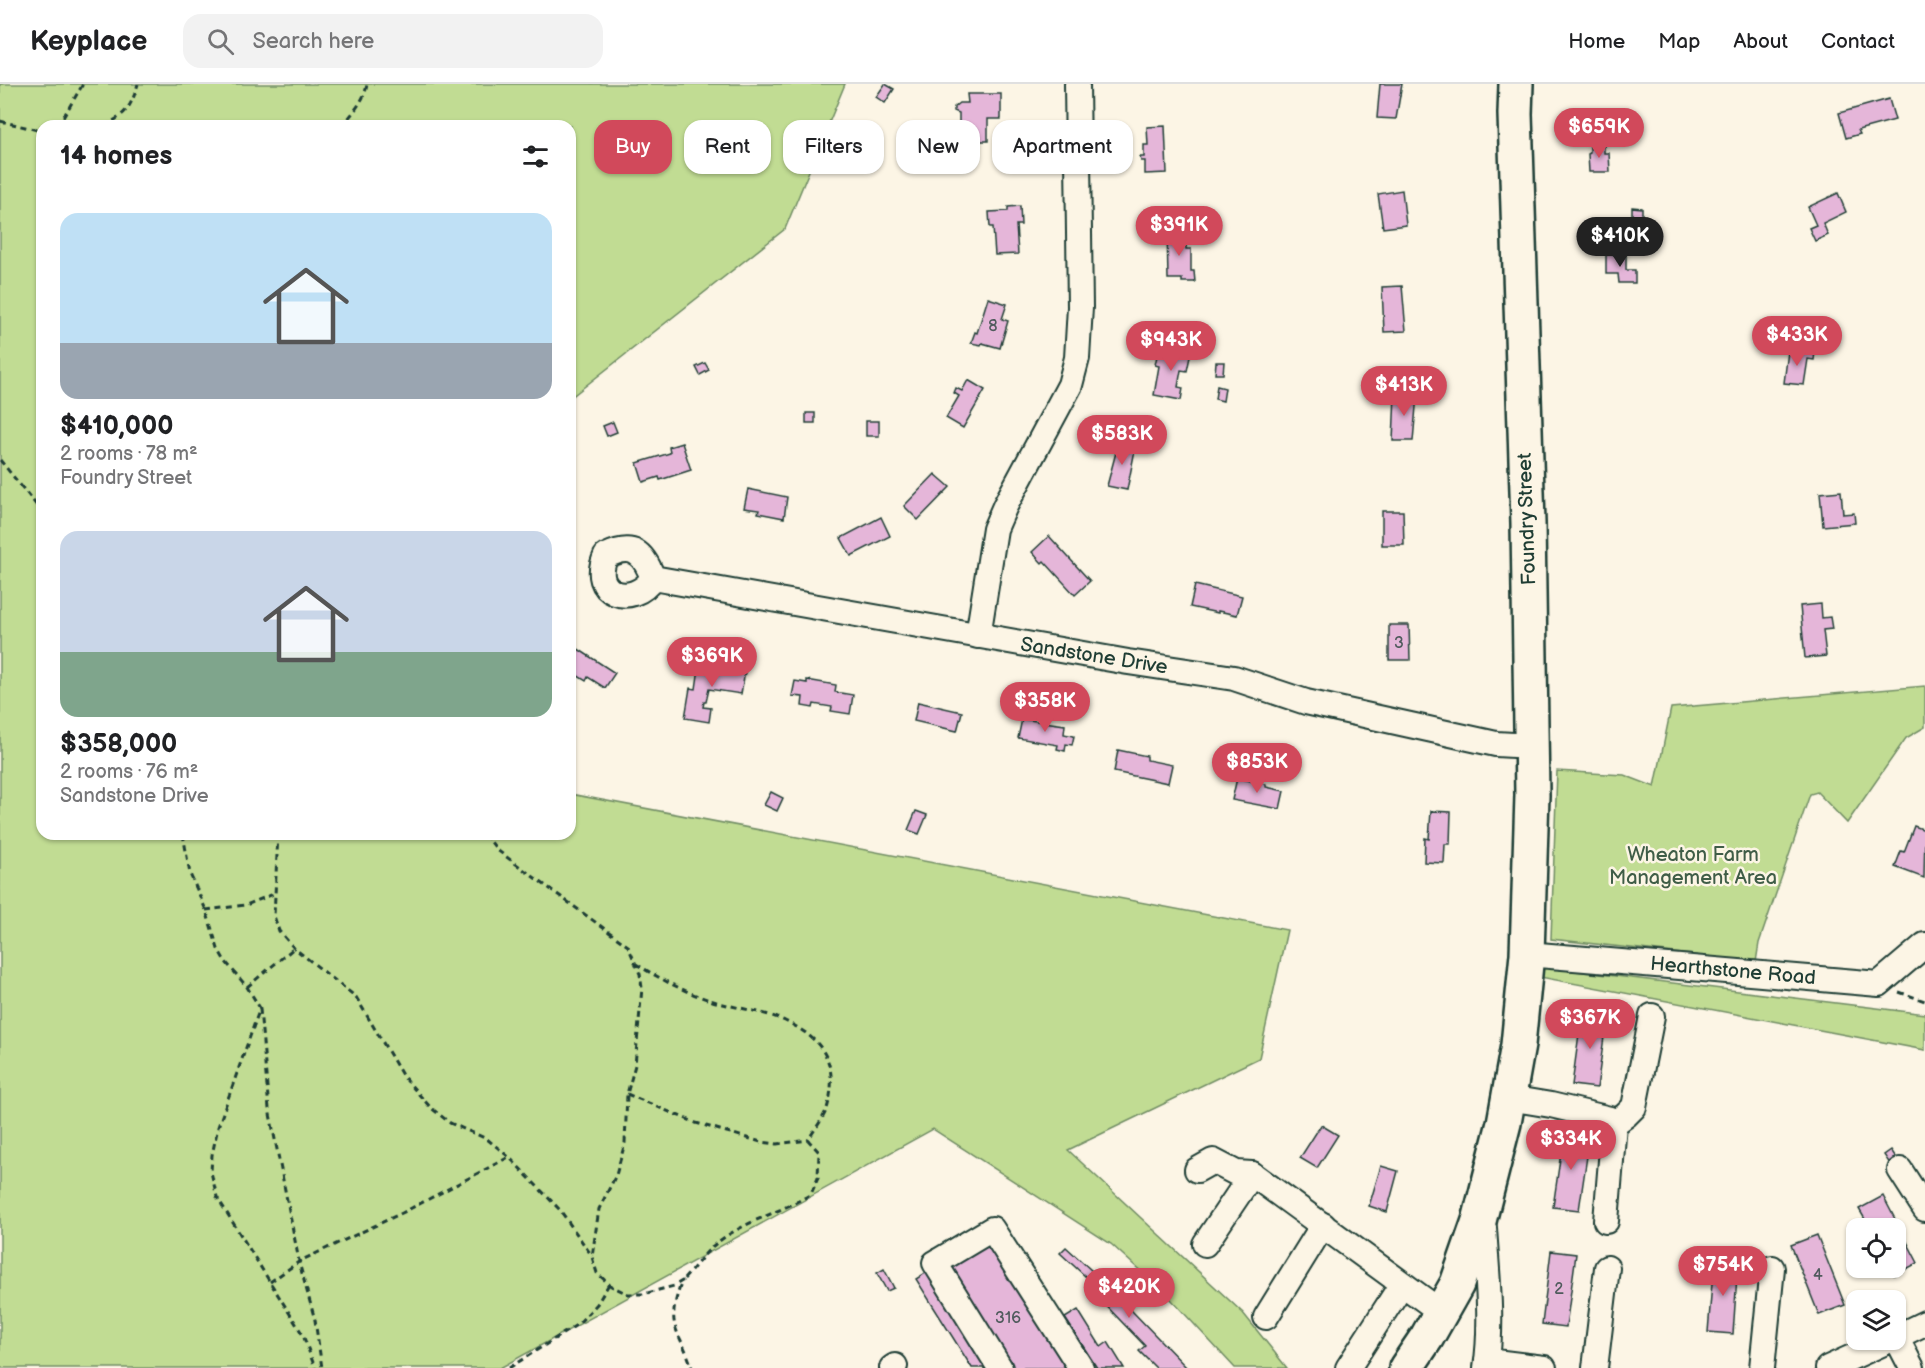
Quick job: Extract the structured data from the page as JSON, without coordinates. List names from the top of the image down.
{
  "streets": {
    "highway": ["Foundry Street"],
    "street": ["Sandstone Drive", "Hearthstone Road"]
  },
  "crossings": [
    ["Foundry Street", "Sandstone Drive"],
    ["Foundry Street", "Hearthstone Road"]
  ],
  "parks": ["Wheaton Farm Management Area"],
  "house_numbers": [
    "8",
    "3",
    "4",
    "2",
    "316"
  ],
  "page": {
    "header": "Keyplace",
    "search": "Search here",
    "nav": [
      "Home",
      "Map",
      "About",
      "Contact"
    ],
    "price": [
      "$659K",
      "$391K",
      "$410K",
      "$433K",
      "$943K",
      "$413K",
      "$583K",
      "$369K",
      "$358K",
      "$853K",
      "$367K",
      "$334K",
      "$754K",
      "$420K"
    ],
    "chip": [
      "Buy",
      "Rent",
      "Filters",
      "New",
      "Apartment"
    ],
    "heading": "14 homes",
    "list": [
      {
        "name": "$410,000",
        "note": "2 rooms · 78 m² · Foundry Street"
      },
      {
        "name": "$358,000",
        "note": "2 rooms · 76 m² · Sandstone Drive"
      }
    ]
  }
}
